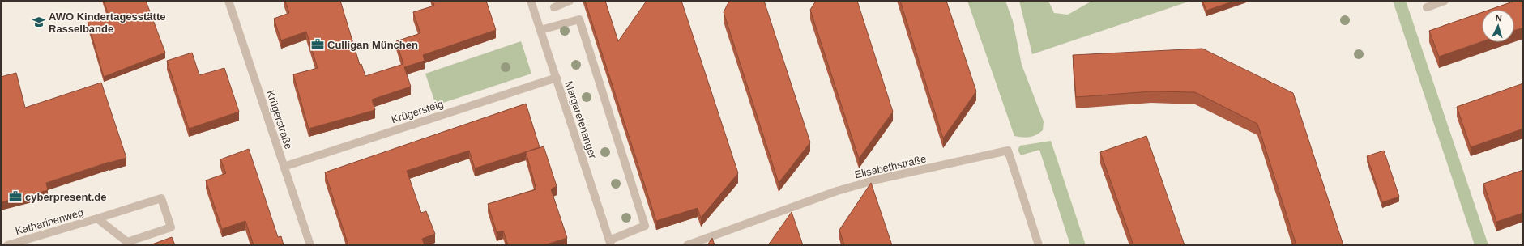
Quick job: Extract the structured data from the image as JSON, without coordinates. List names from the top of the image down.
{
  "streets": {
    "street": [
      "Krügersteig",
      "Krügerstraße",
      "Margaretenanger",
      "Elisabethstraße",
      "Katharinenweg"
    ]
  },
  "crossings": [
    ["Krügersteig", "Krügerstraße"],
    ["Krügersteig", "Margaretenanger"]
  ],
  "places": {
    "school or university": ["AWO Kindertagesstätte Rasselbande"],
    "office": ["Culligan München", "cyberpresent.de"]
  },
  "north": "top"
}
